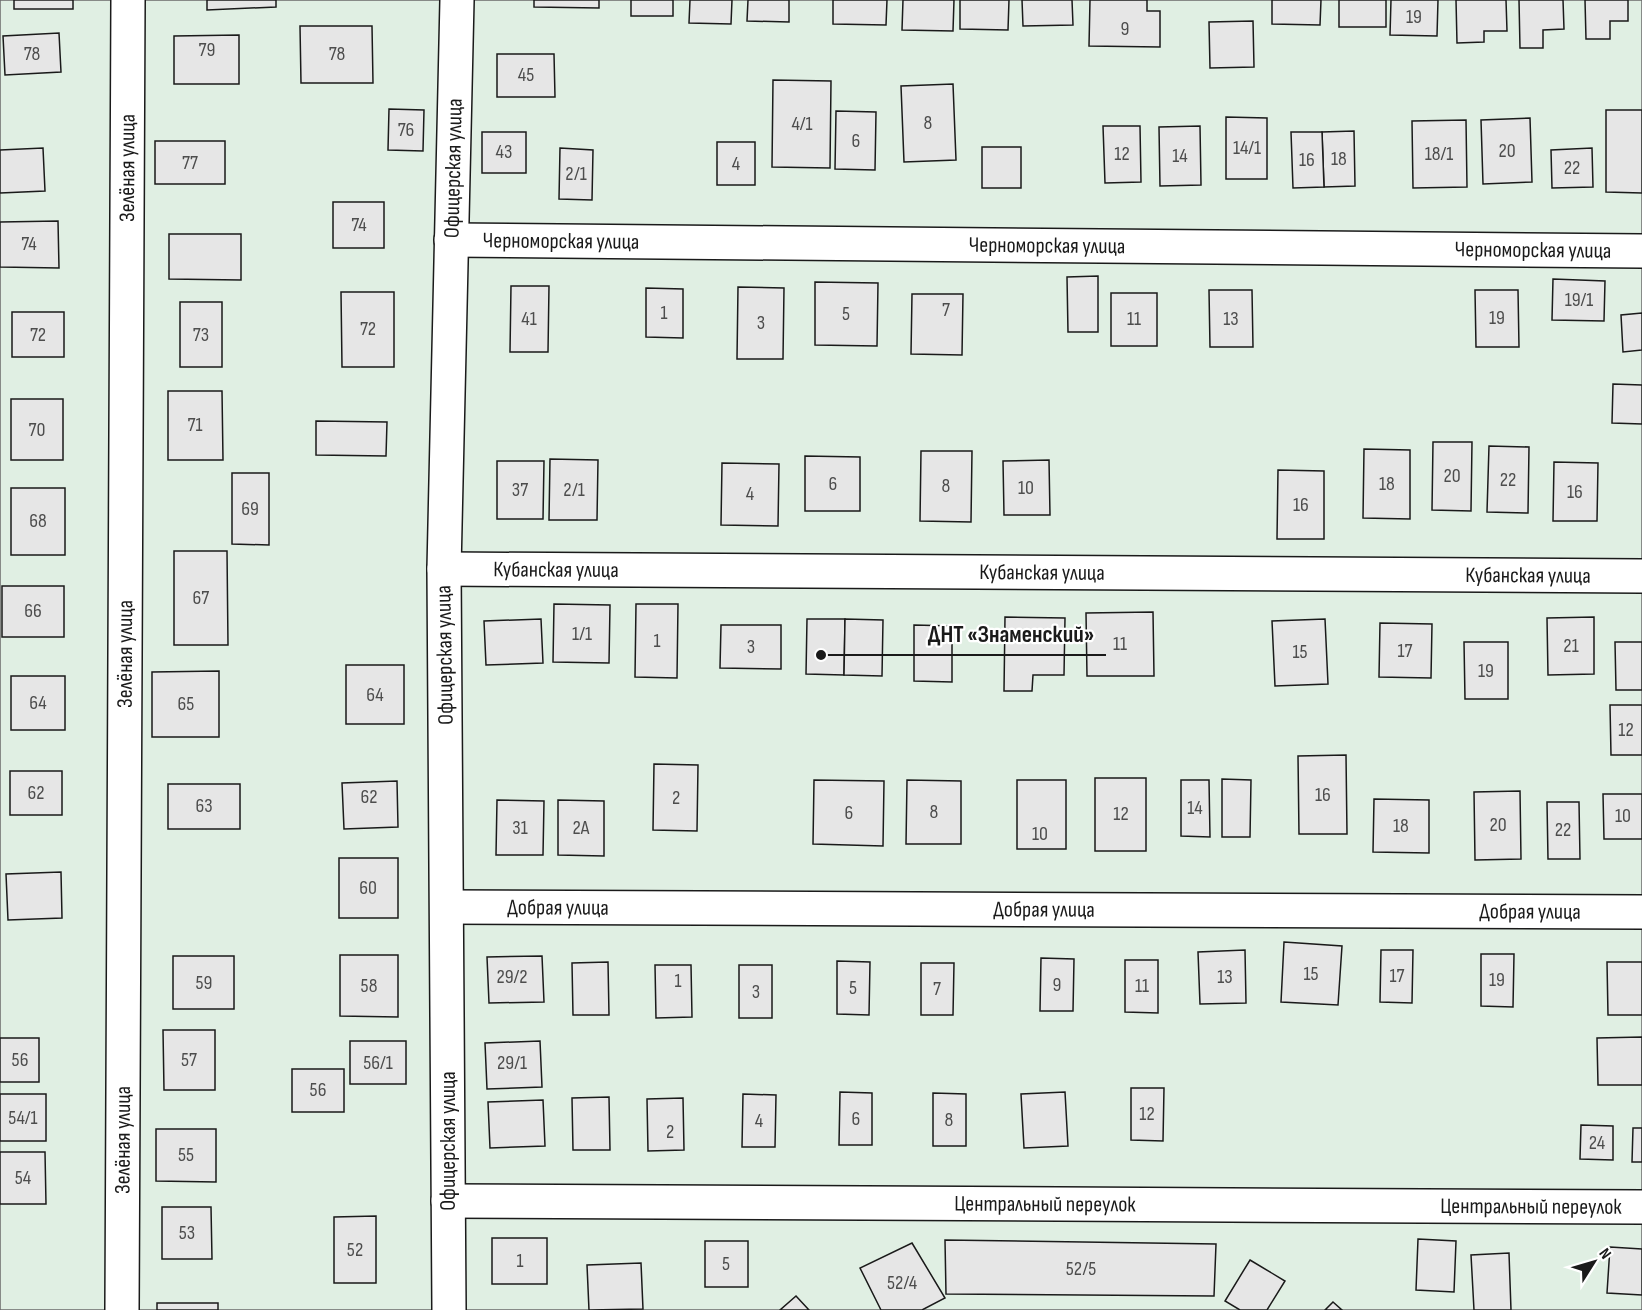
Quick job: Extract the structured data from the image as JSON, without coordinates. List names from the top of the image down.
{
  "streets": {
    "street": [
      "Зелёная улица",
      "Офицерская улица",
      "Черноморская улица",
      "Кубанская улица",
      "Добрая улица",
      "Центральный переулок"
    ]
  },
  "crossings": [
    ["Офицерская улица", "Черноморская улица"],
    ["Офицерская улица", "Кубанская улица"],
    ["Офицерская улица", "Добрая улица"],
    ["Офицерская улица", "Центральный переулок"]
  ],
  "places": ["ДНТ «Знаменский»"],
  "house_numbers": [
    "19",
    "9",
    "79",
    "78",
    "78",
    "45",
    "8",
    "4/1",
    "76",
    "6",
    "14/1",
    "20",
    "43",
    "12",
    "18/1",
    "14",
    "18",
    "16",
    "77",
    "4",
    "22",
    "2/1",
    "74",
    "74",
    "19/1",
    "7",
    "1",
    "5",
    "19",
    "41",
    "11",
    "13",
    "3",
    "72",
    "72",
    "73",
    "71",
    "70",
    "20",
    "22",
    "6",
    "18",
    "8",
    "10",
    "37",
    "2/1",
    "16",
    "4",
    "16",
    "69",
    "68",
    "67",
    "66",
    "1/1",
    "1",
    "11",
    "21",
    "3",
    "17",
    "15",
    "19",
    "64",
    "64",
    "65",
    "12",
    "62",
    "16",
    "62",
    "2",
    "63",
    "14",
    "8",
    "6",
    "12",
    "10",
    "20",
    "18",
    "31",
    "2А",
    "22",
    "10",
    "60",
    "15",
    "17",
    "29/2",
    "13",
    "19",
    "1",
    "59",
    "9",
    "58",
    "11",
    "5",
    "7",
    "3",
    "56",
    "57",
    "56/1",
    "29/1",
    "56",
    "12",
    "54/1",
    "6",
    "8",
    "4",
    "2",
    "24",
    "55",
    "54",
    "53",
    "52",
    "1",
    "5",
    "52/5",
    "52/4"
  ],
  "north": "top right"
}
